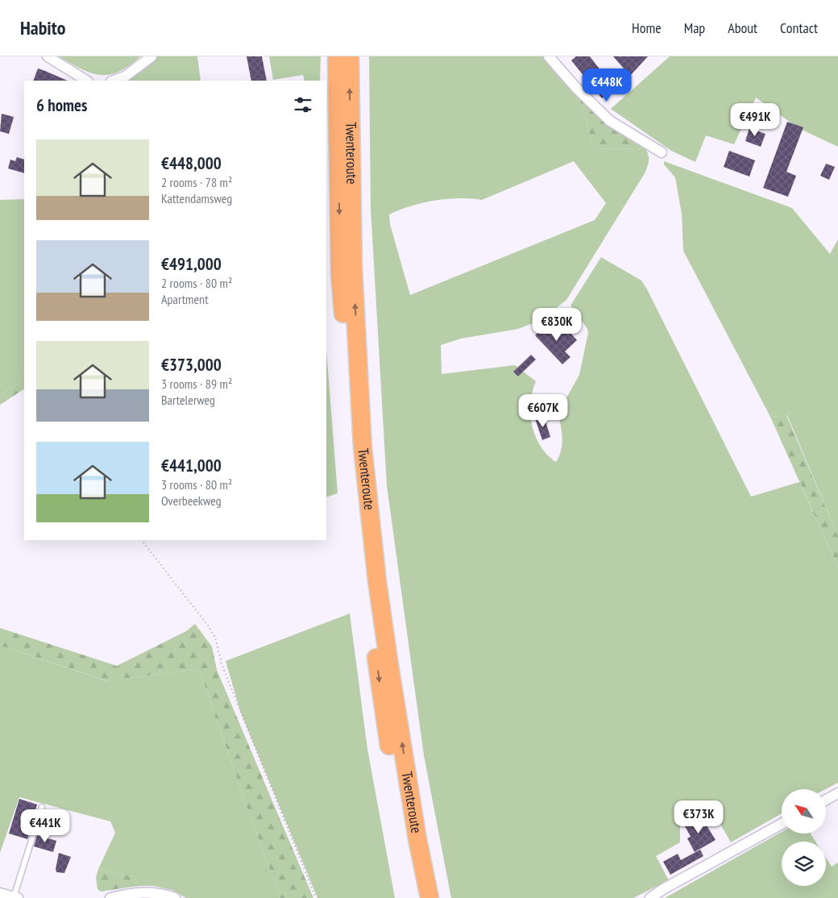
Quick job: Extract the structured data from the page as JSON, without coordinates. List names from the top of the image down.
{
  "streets": {
    "highway": ["Twenteroute"]
  },
  "north": "top left",
  "page": {
    "header": "Habito",
    "nav": [
      "Home",
      "Map",
      "About",
      "Contact"
    ],
    "price": [
      "€448K",
      "€491K",
      "€830K",
      "€607K",
      "€373K",
      "€441K"
    ],
    "heading": "6 homes",
    "list": [
      {
        "name": "€448,000",
        "note": "2 rooms · 78 m² · Kattendamsweg"
      },
      {
        "name": "€491,000",
        "note": "2 rooms · 80 m² · Apartment"
      },
      {
        "name": "€373,000",
        "note": "3 rooms · 89 m² · Bartelerweg"
      },
      {
        "name": "€441,000",
        "note": "3 rooms · 80 m² · Overbeekweg"
      }
    ]
  }
}
